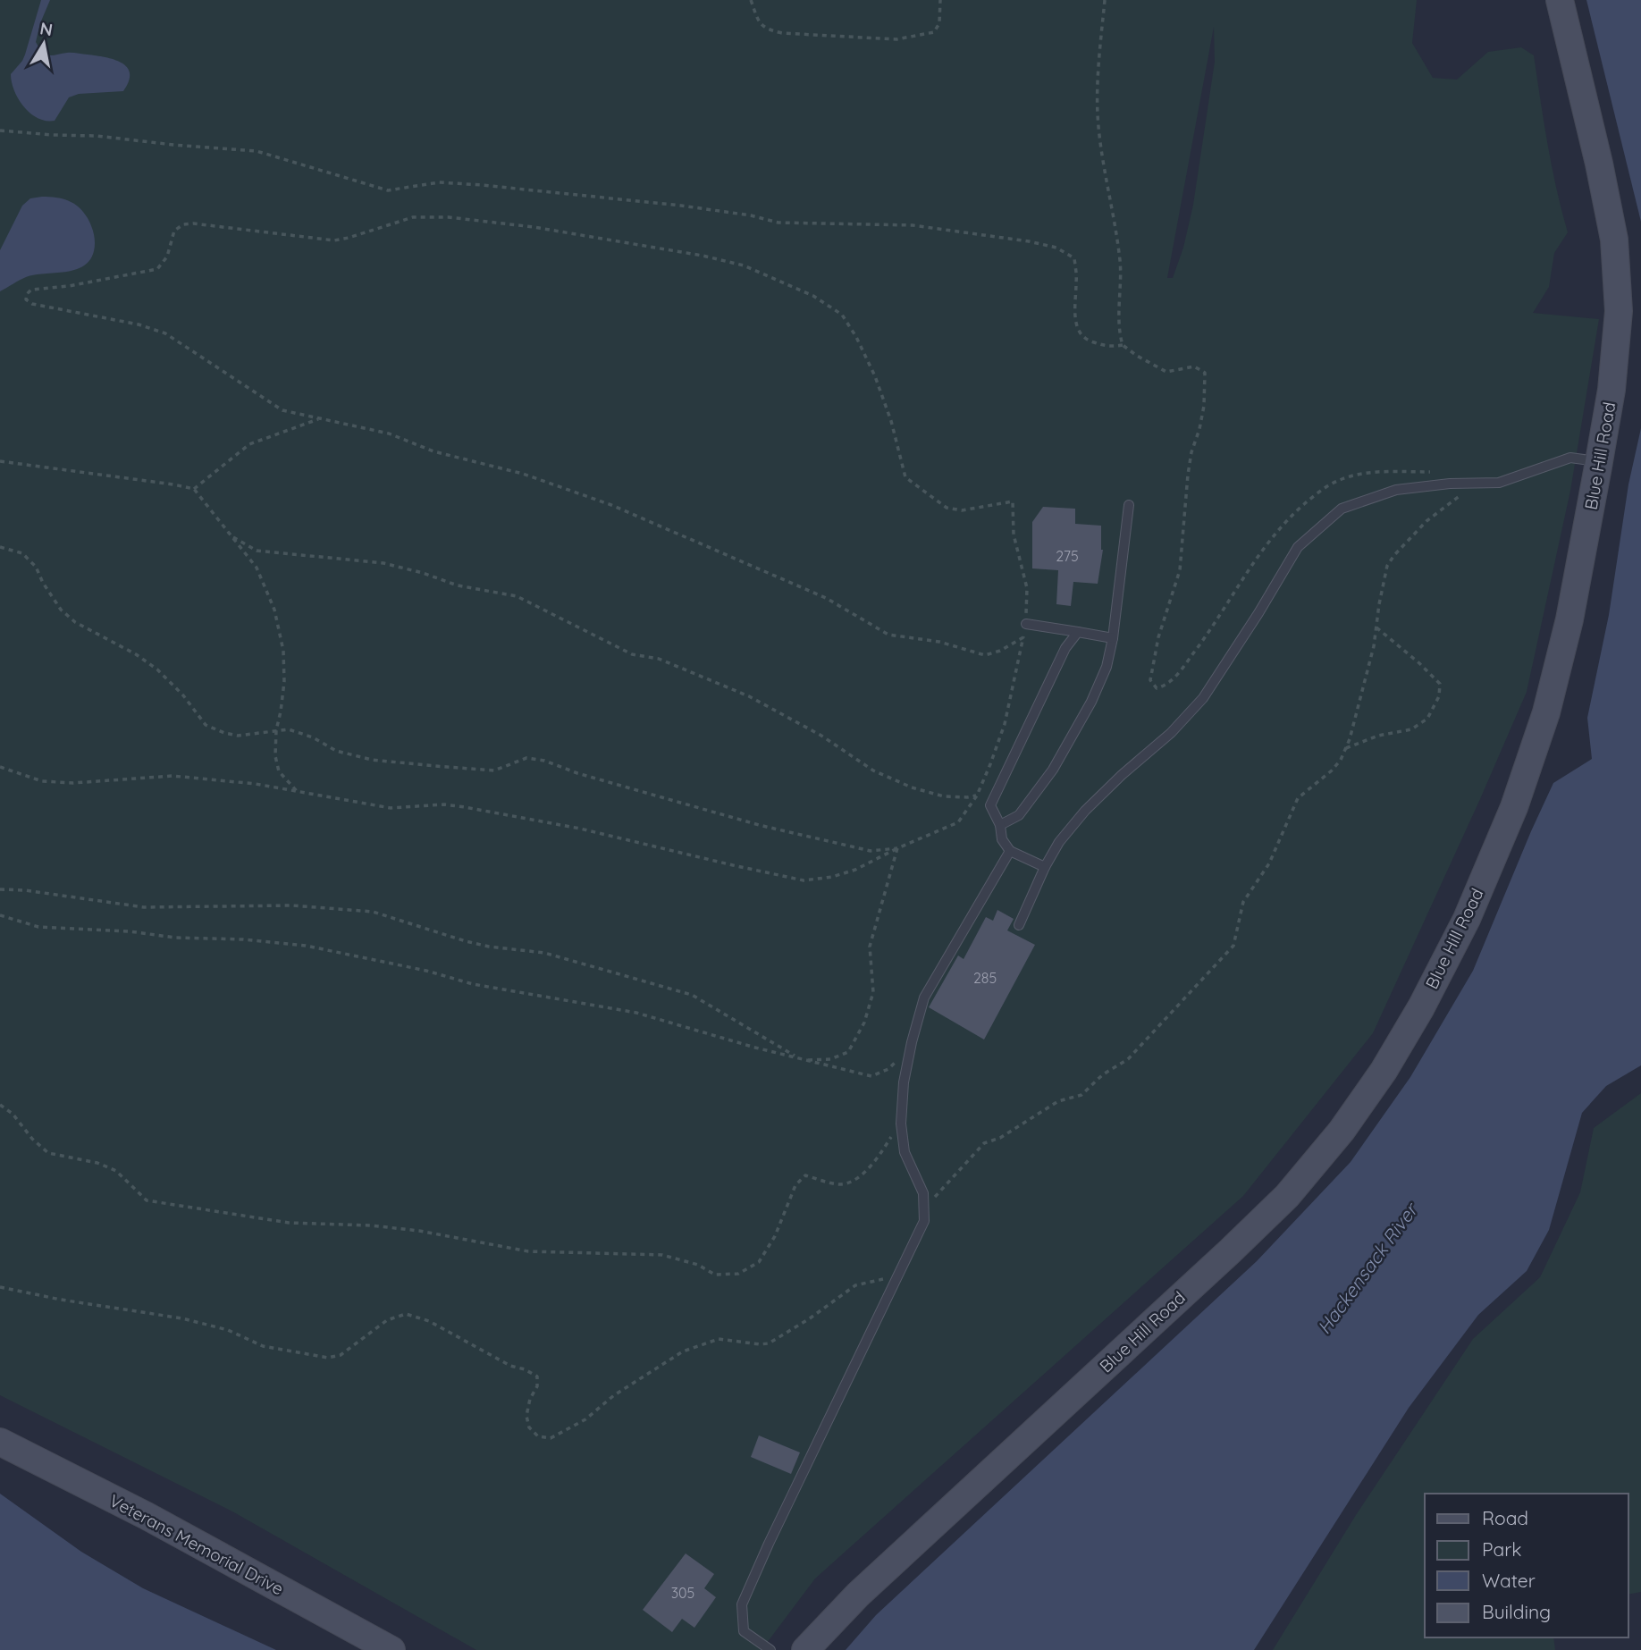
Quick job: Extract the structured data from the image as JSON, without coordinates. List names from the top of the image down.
{
  "streets": {
    "street": ["Blue Hill Road", "Veterans Memorial Drive"]
  },
  "water": ["Hackensack River"],
  "house_numbers": ["275", "285", "305"],
  "legend": [
    "Road",
    "Park",
    "Water",
    "Building"
  ],
  "north": "top"
}
